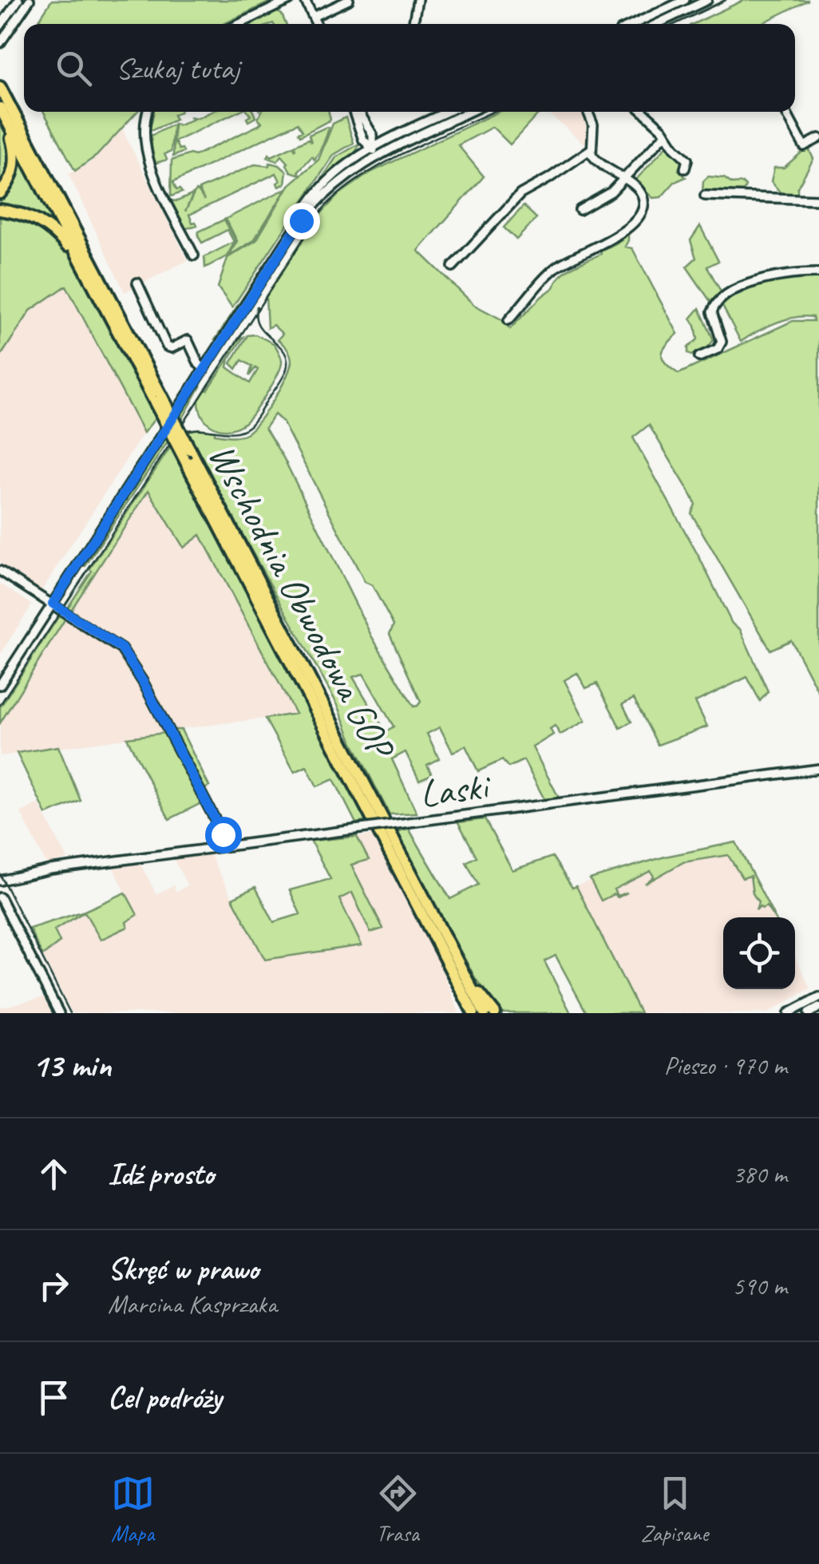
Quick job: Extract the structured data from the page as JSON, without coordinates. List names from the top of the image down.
{
  "streets": {
    "highway": ["Wschodnia Obwodowa GOP"],
    "street": ["Laski"]
  },
  "page": {
    "search": "Szukaj tutaj",
    "heading": ["13 min", "Pieszo · 970 m"],
    "list": [
      ["Idź prosto", "380 m"],
      ["Skręć w prawo", "Marcina Kasprzaka", "590 m"],
      "Cel podróży"
    ],
    "nav": ["Mapa", "Trasa", "Zapisane"]
  }
}
